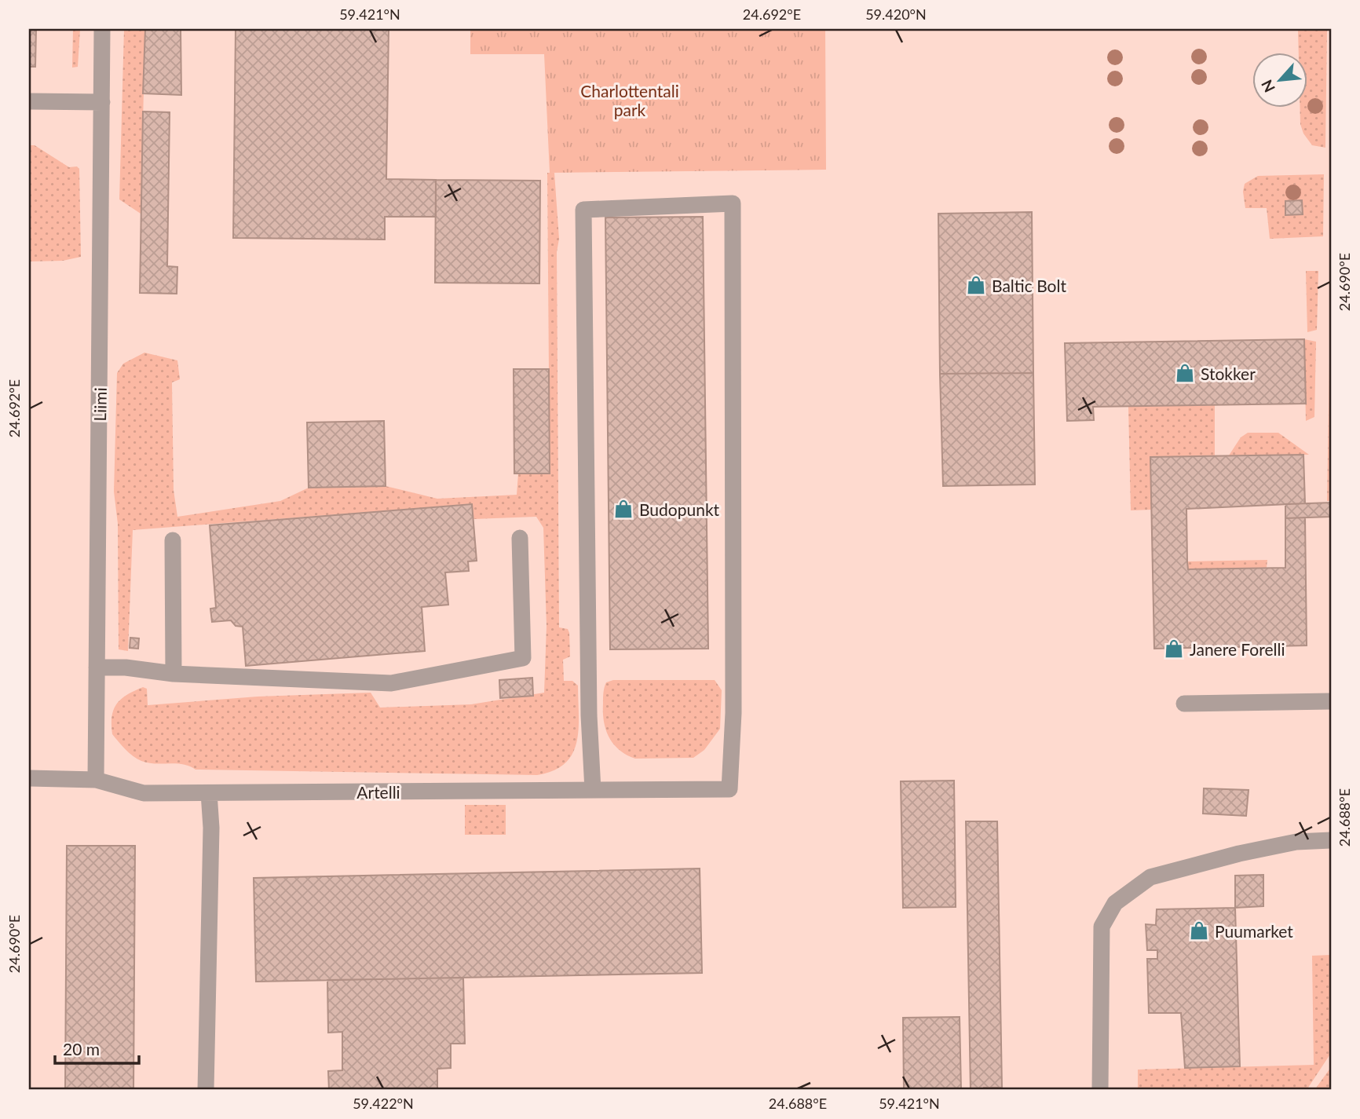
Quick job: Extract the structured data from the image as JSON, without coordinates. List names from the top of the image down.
{
  "streets": {
    "street": ["Liimi", "Artelli"]
  },
  "crossings": [
    ["Liimi", "Artelli"]
  ],
  "parks": ["Charlottentali park"],
  "places": {
    "shop": [
      "Baltic Bolt",
      "Stokker",
      "Budopunkt",
      "Janere Forelli",
      "Puumarket"
    ]
  },
  "scale_bar": "20 m",
  "north": "bottom left",
  "coordinates": [
    "59.421°N",
    "24.692°E",
    "59.420°N",
    "24.690°E",
    "24.688°E",
    "59.422°N"
  ]
}
